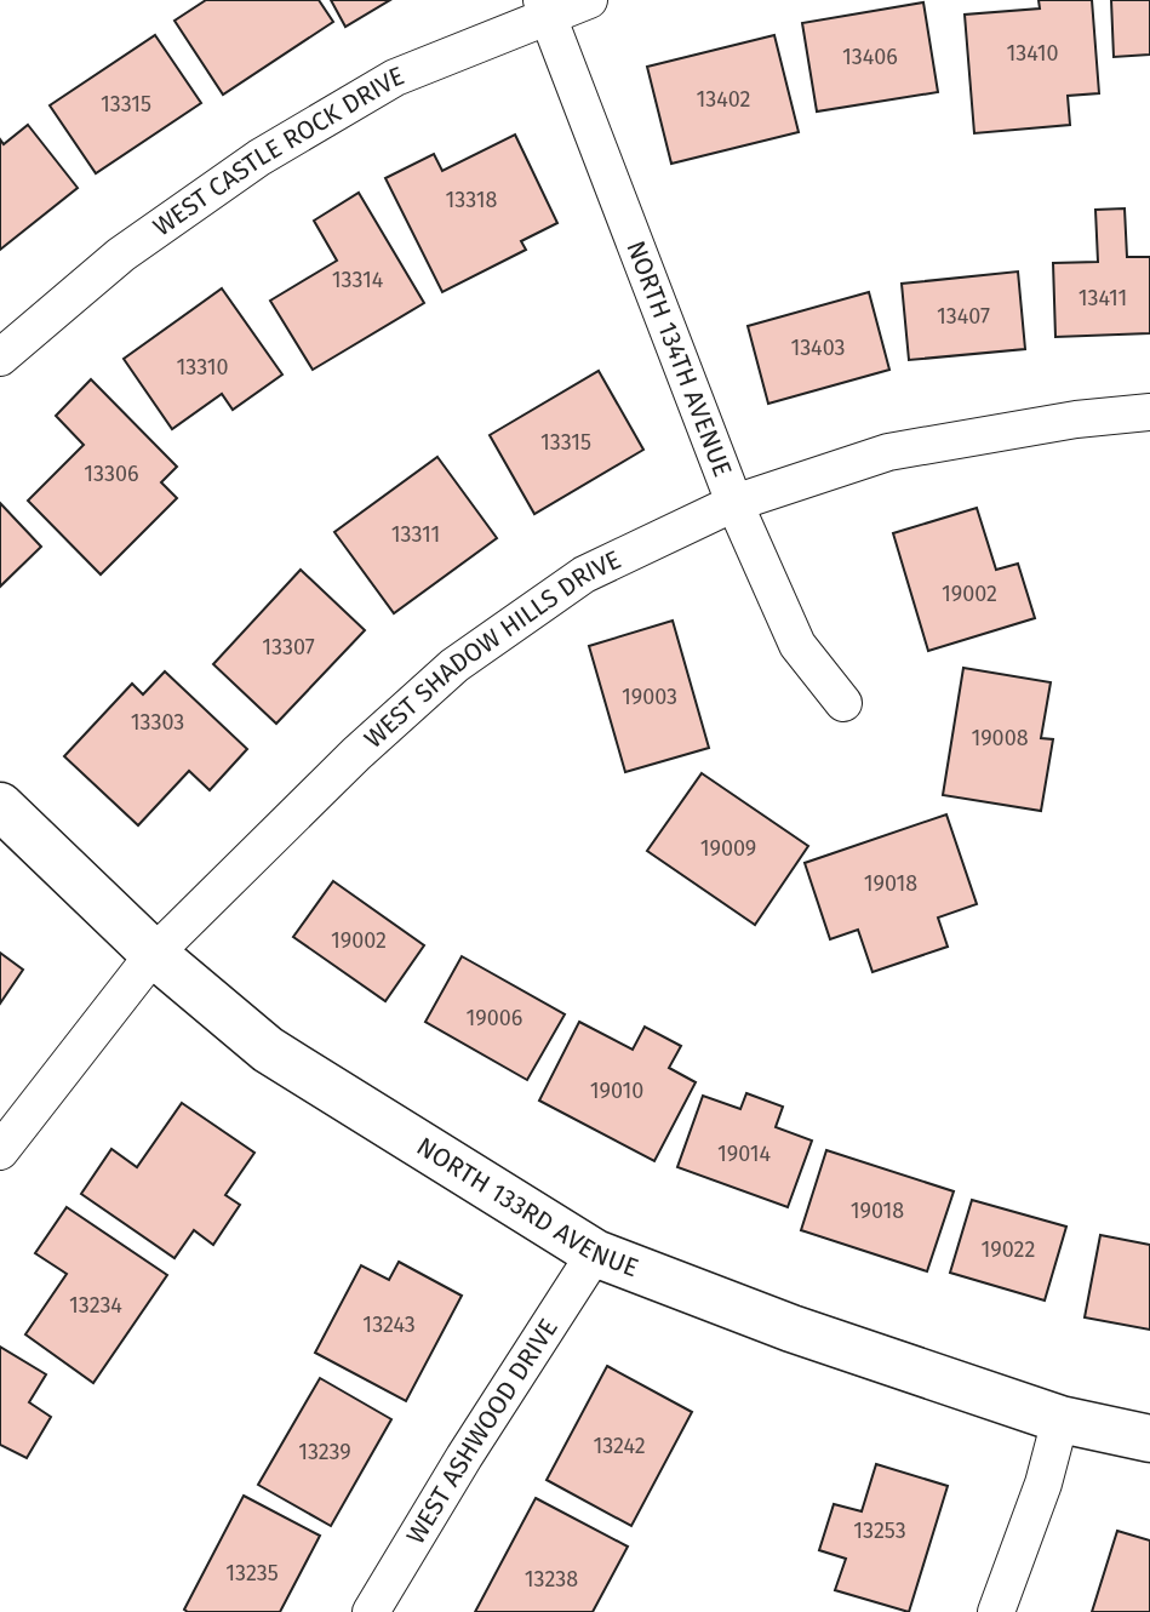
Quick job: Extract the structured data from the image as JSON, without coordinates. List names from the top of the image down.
{
  "streets": {
    "street": [
      "WEST CASTLE ROCK DRIVE",
      "NORTH 134TH AVENUE",
      "WEST SHADOW HILLS DRIVE",
      "NORTH 133RD AVENUE",
      "WEST ASHWOOD DRIVE"
    ]
  },
  "crossings": [
    ["WEST CASTLE ROCK DRIVE", "NORTH 134TH AVENUE"],
    ["NORTH 134TH AVENUE", "WEST SHADOW HILLS DRIVE"],
    ["WEST SHADOW HILLS DRIVE", "NORTH 133RD AVENUE"],
    ["NORTH 133RD AVENUE", "WEST ASHWOOD DRIVE"]
  ],
  "house_numbers": [
    "13410",
    "13406",
    "13402",
    "13315",
    "13318",
    "13314",
    "13411",
    "13407",
    "13403",
    "13310",
    "13315",
    "13306",
    "13311",
    "19002",
    "13307",
    "19003",
    "13303",
    "19008",
    "19009",
    "19018",
    "19002",
    "19006",
    "19010",
    "19014",
    "19018",
    "19022",
    "13234",
    "13243",
    "13242",
    "13239",
    "13253",
    "13235",
    "13238"
  ]
}
